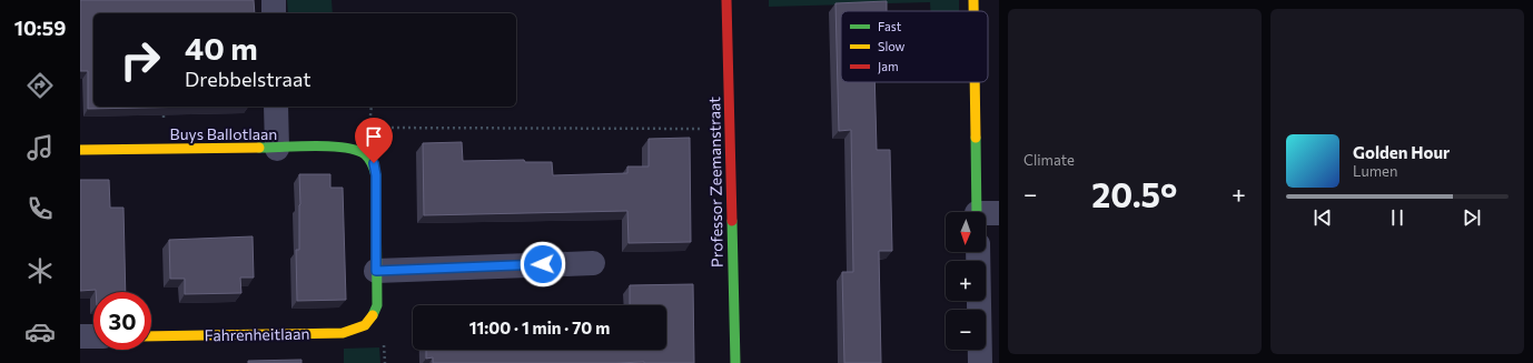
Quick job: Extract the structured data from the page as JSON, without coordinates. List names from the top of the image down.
{
  "streets": {
    "street": ["Buys Ballotlaan", "Professor Zeemanstraat", "Fahrenheitlaan"]
  },
  "crossings": [
    ["Buys Ballotlaan", "Fahrenheitlaan"]
  ],
  "legend": ["Fast", "Slow", "Jam"],
  "north": "bottom",
  "page": {
    "tabs": "10:59",
    "tile": "Climate",
    "turn": ["40 m", "Drebbelstraat"],
    "song": ["Golden Hour", "Lumen"],
    "heat": ["−", "20.5°", "+"],
    "map_buttons": ["+", "−"],
    "limit": "30",
    "trip": "11:00 · 1 min · 70 m"
  }
}
